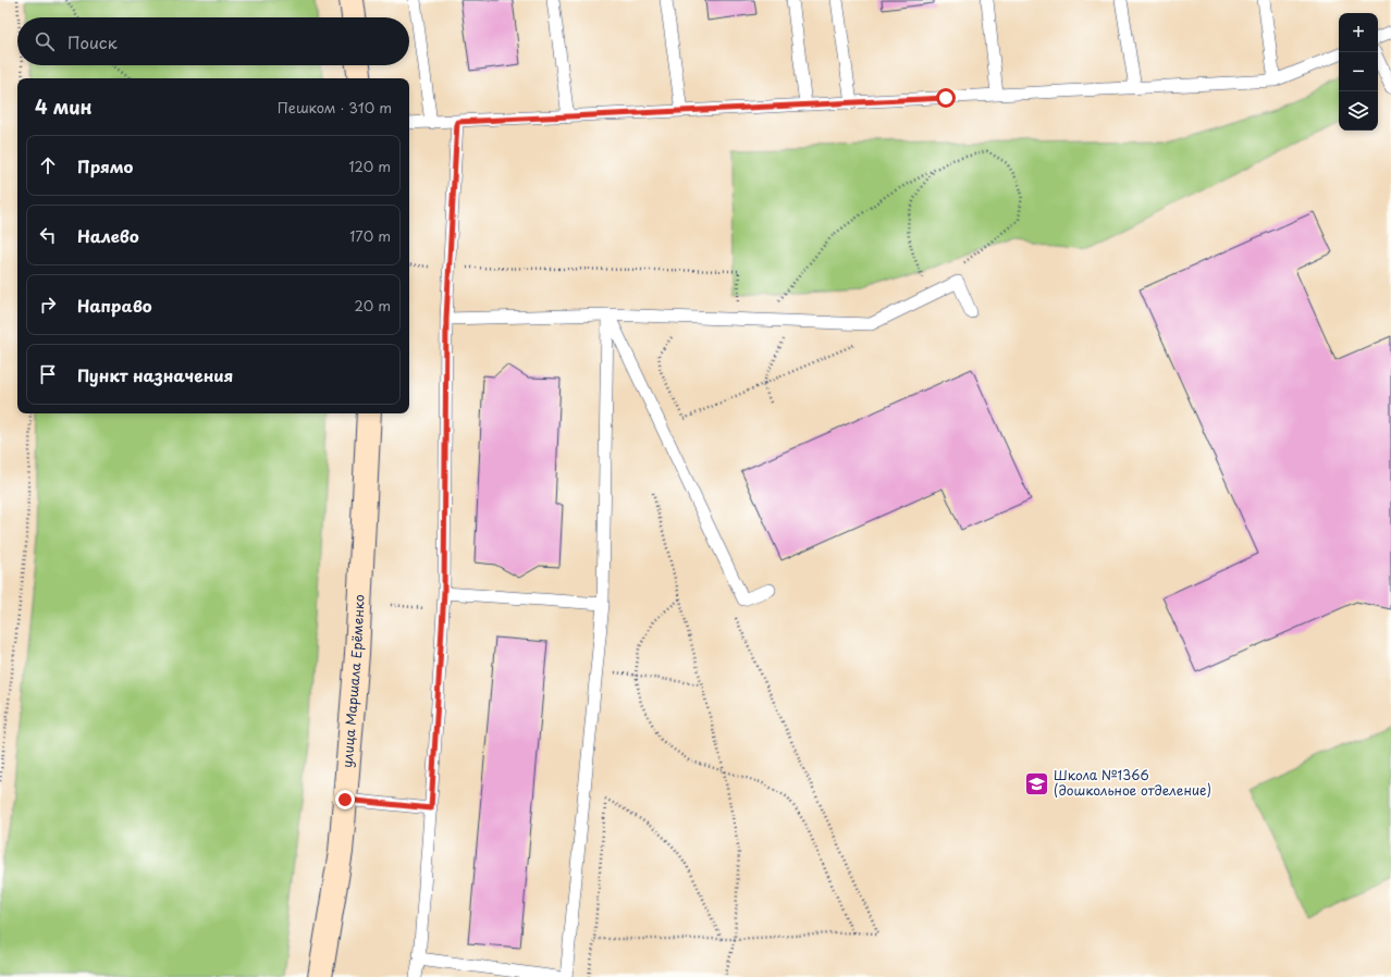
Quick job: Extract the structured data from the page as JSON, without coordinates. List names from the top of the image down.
{
  "streets": {
    "street": ["улица Маршала Ерёменко"]
  },
  "places": {
    "school or university": ["Школа №1366 (дошкольное отделение)"]
  },
  "page": {
    "map_buttons": ["+", "−"],
    "search": "Поиск",
    "heading": ["4 мин", "Пешком · 310 m"],
    "list": [
      ["Прямо", "120 m"],
      ["Налево", "170 m"],
      ["Направо", "20 m"],
      "Пункт назначения"
    ]
  }
}
